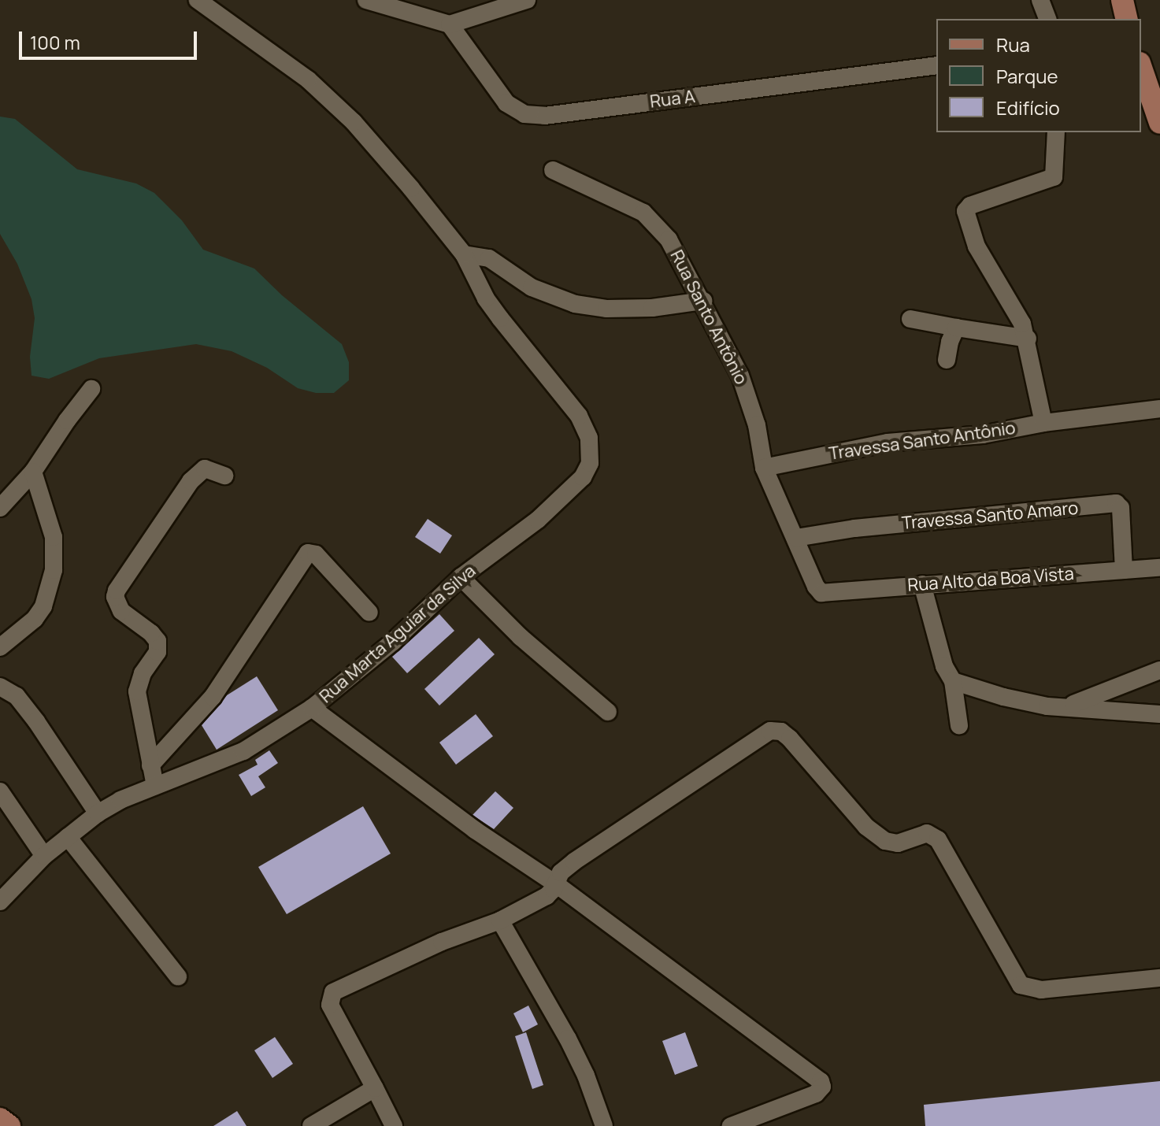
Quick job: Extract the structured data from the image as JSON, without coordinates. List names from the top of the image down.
{
  "streets": {
    "street": [
      "Rua A",
      "Rua Santo Antônio",
      "Travessa Santo Antônio",
      "Travessa Santo Amaro",
      "Rua Alto da Boa Vista",
      "Rua Marta Aguiar da Silva"
    ]
  },
  "crossings": [
    ["Rua Santo Antônio", "Travessa Santo Antônio"],
    ["Rua Santo Antônio", "Travessa Santo Amaro"],
    ["Rua Santo Antônio", "Rua Alto da Boa Vista"],
    ["Travessa Santo Amaro", "Rua Alto da Boa Vista"]
  ],
  "legend": ["Rua", "Parque", "Edifício"],
  "scale_bar": "100 m"
}
